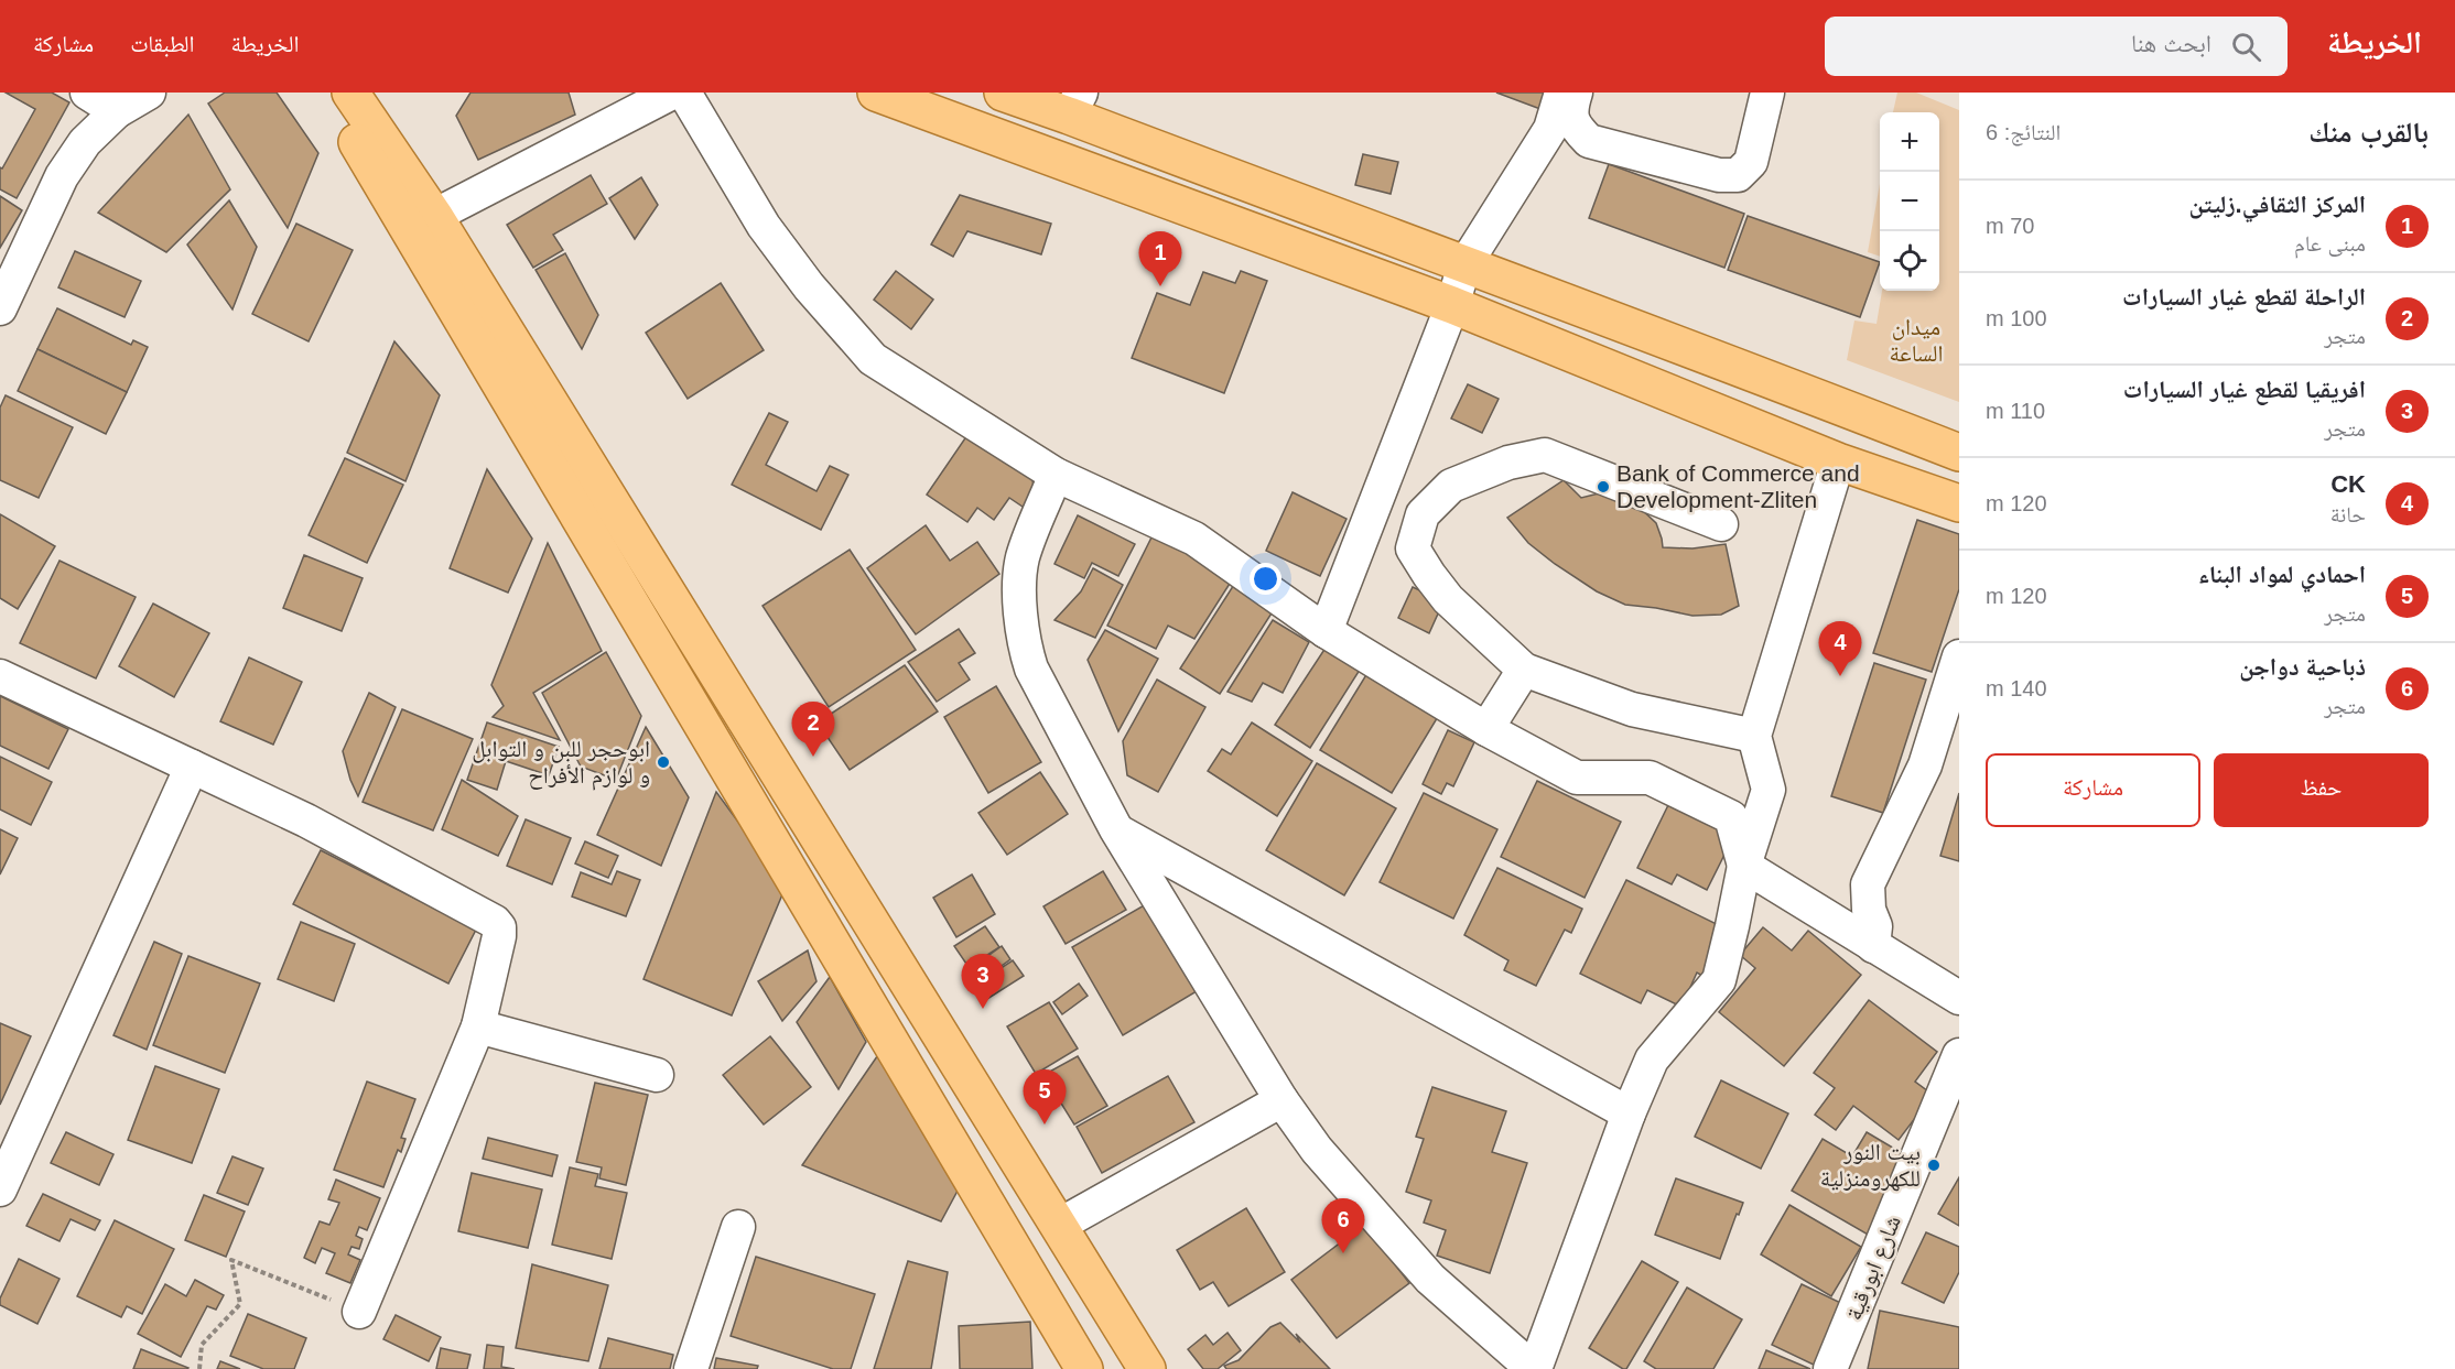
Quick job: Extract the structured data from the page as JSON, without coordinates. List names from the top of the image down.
{
  "streets": {
    "street": ["شارع ابورقية"]
  },
  "parks": ["ميدان الساعة"],
  "places": ["Bank of Commerce and Development-Zliten", "ابوحجر للبن و التوابل و لوازم الأفراح", "بيت النور للكهرومنزلية"],
  "page": {
    "header": "الخريطة",
    "search": "ابحث هنا",
    "nav": ["الخريطة", "الطبقات", "مشاركة"],
    "heading": ["بالقرب منك", "النتائج: 6"],
    "map_buttons": ["+", "−"],
    "list": [
      {
        "mark": "1",
        "name": "المركز الثقافي.زليتن",
        "note": "مبنى عام",
        "value": "70 m"
      },
      {
        "mark": "2",
        "name": "الراحلة لقطع غيار السيارات",
        "note": "متجر",
        "value": "100 m"
      },
      {
        "mark": "3",
        "name": "افريقيا لقطع غيار السيارات",
        "note": "متجر",
        "value": "110 m"
      },
      {
        "mark": "4",
        "name": "CK",
        "note": "حانة",
        "value": "120 m"
      },
      {
        "mark": "5",
        "name": "احمادي لمواد البناء",
        "note": "متجر",
        "value": "120 m"
      },
      {
        "mark": "6",
        "name": "ذباحية دواجن",
        "note": "متجر",
        "value": "140 m"
      }
    ],
    "pins": [
      "1",
      "4",
      "2",
      "3",
      "5",
      "6"
    ],
    "buttons": ["حفظ", "مشاركة"]
  }
}
